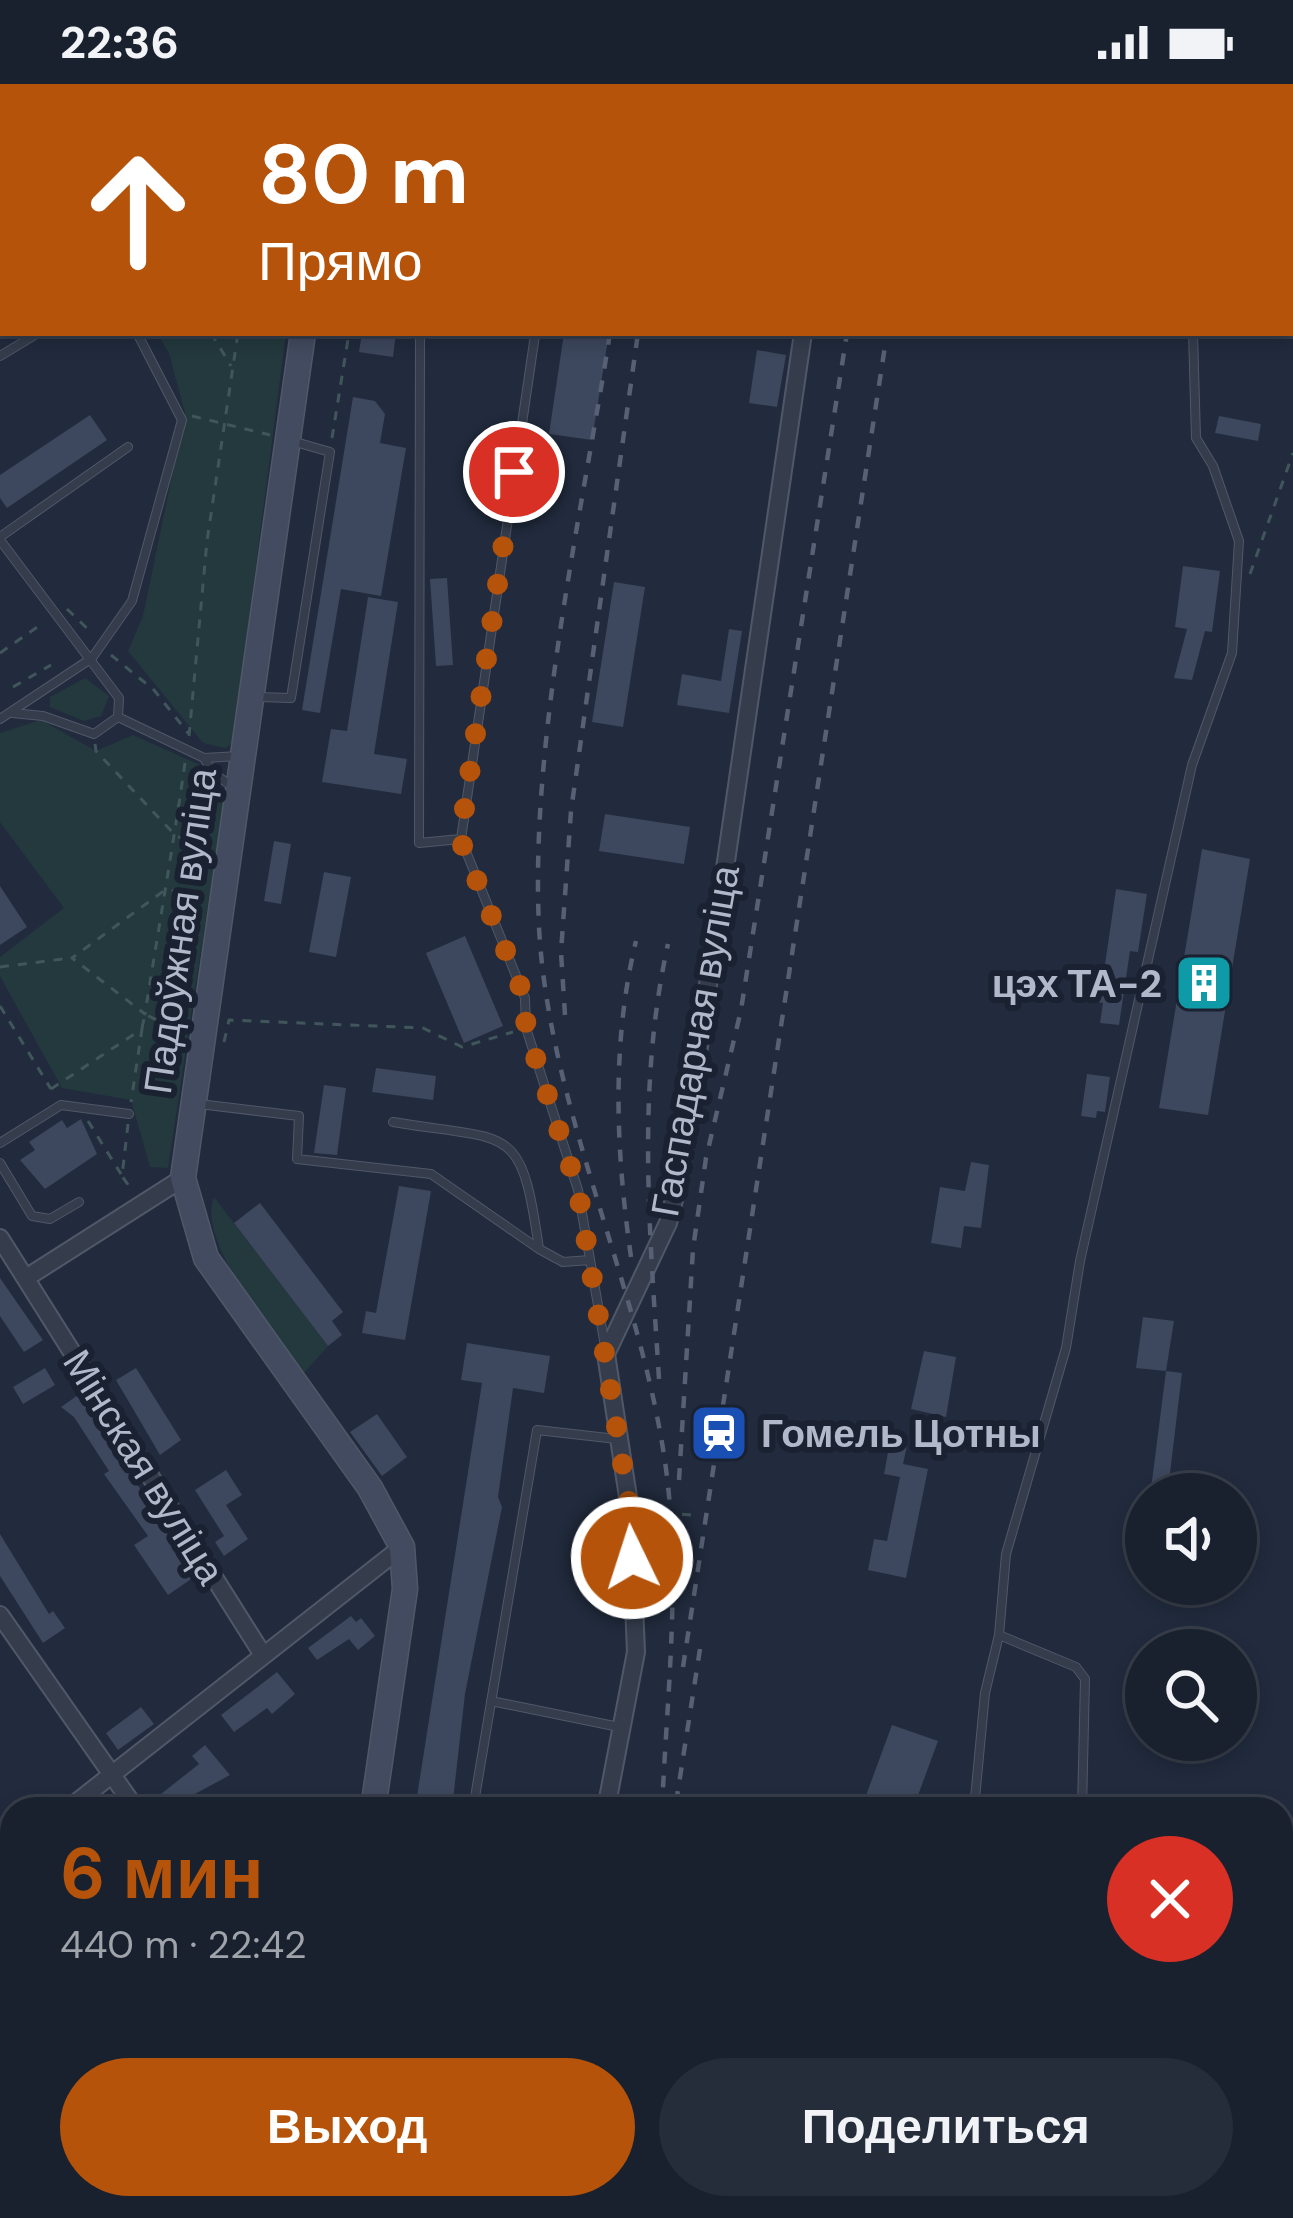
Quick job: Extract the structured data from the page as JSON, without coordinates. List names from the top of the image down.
{
  "streets": {
    "main road": ["Падоўжная вуліца"],
    "street": ["Гаспадарчая вуліца", "Мінская вуліца"]
  },
  "places": {
    "building": ["цэх ТА-2"],
    "station": ["Гомель Цотны"]
  },
  "page": {
    "status": "22:36",
    "turn": ["80 m", "Прямо"],
    "heading": ["6 мин", "440 m · 22:42"],
    "buttons": ["Выход", "Поделиться"]
  }
}
